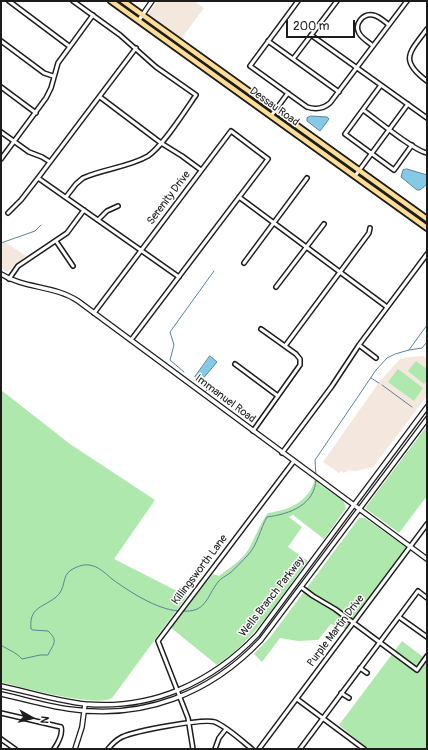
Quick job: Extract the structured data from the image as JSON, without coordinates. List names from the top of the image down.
{
  "streets": {
    "main road": ["Dessau Road"],
    "street": [
      "Serenity Drive",
      "Immanuel Road",
      "Killingsworth Lane",
      "Wells Branch Parkway",
      "Purple Martin Drive"
    ]
  },
  "crossings": [
    ["Serenity Drive", "Immanuel Road"],
    ["Immanuel Road", "Killingsworth Lane"],
    ["Immanuel Road", "Wells Branch Parkway"],
    ["Immanuel Road", "Purple Martin Drive"],
    ["Killingsworth Lane", "Wells Branch Parkway"]
  ],
  "scale_bar": "200 m",
  "north": "right"
}
